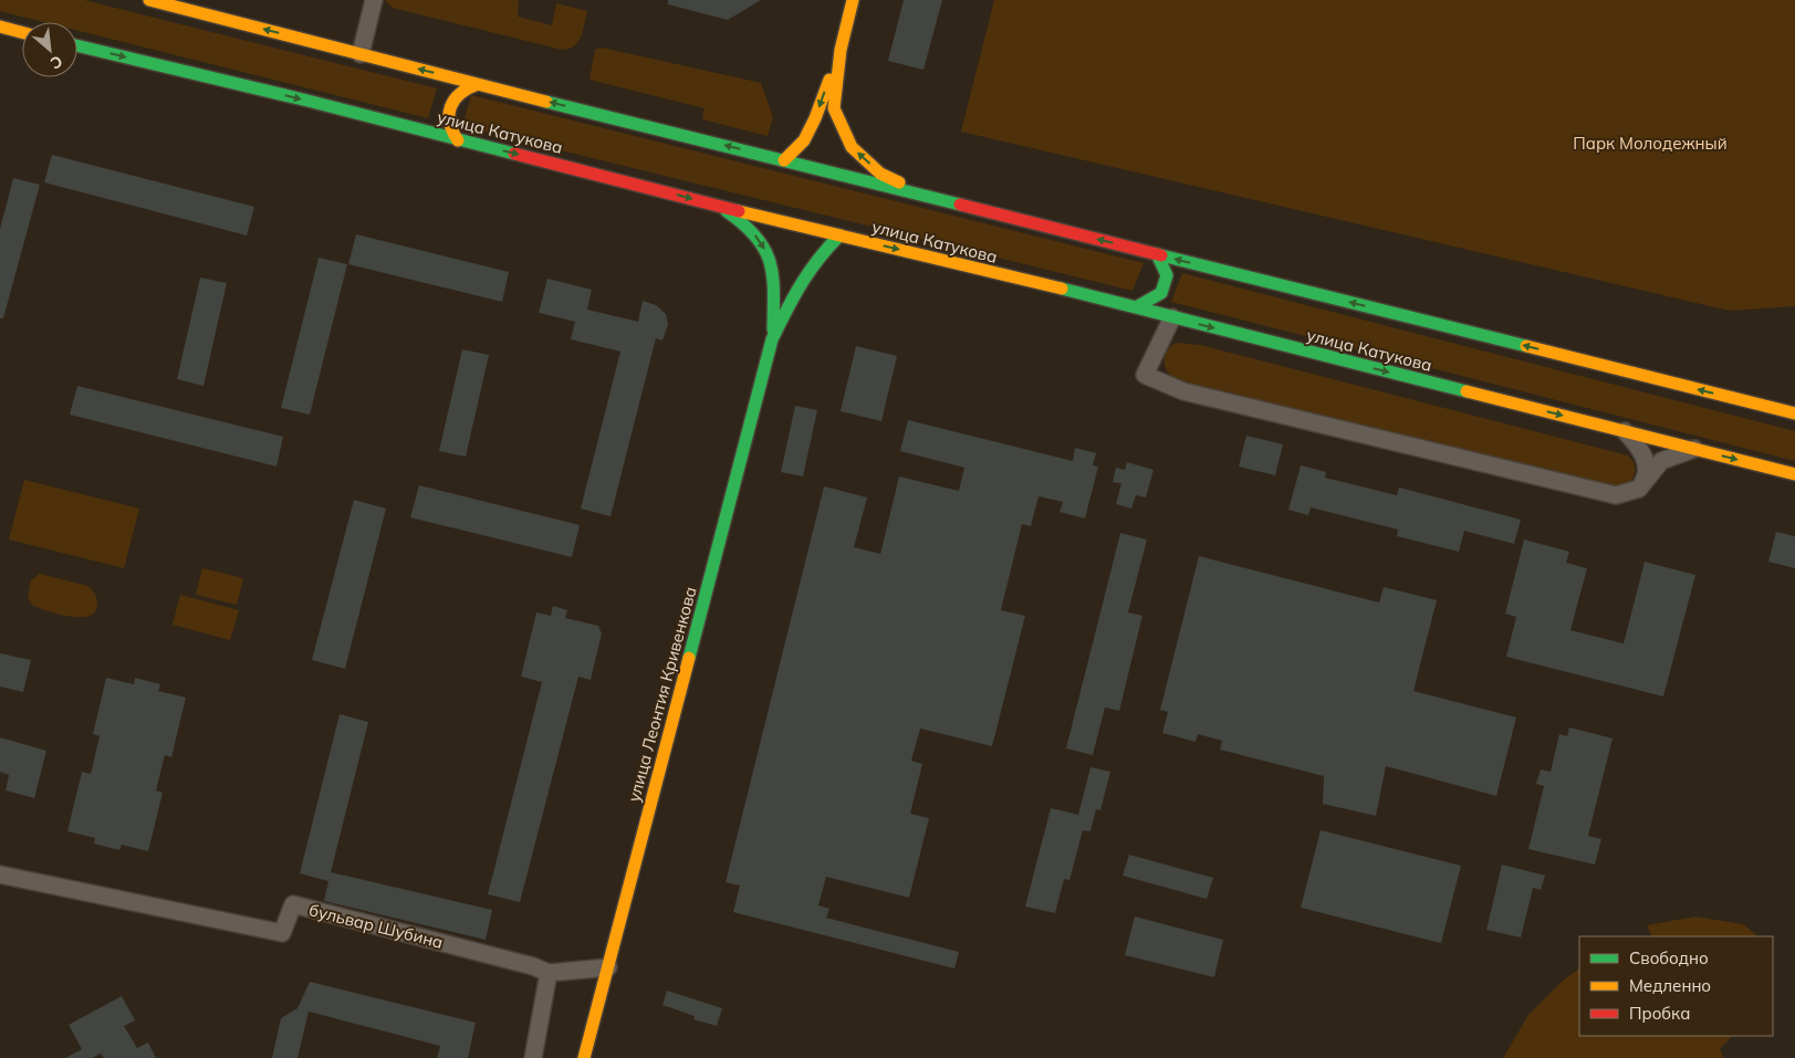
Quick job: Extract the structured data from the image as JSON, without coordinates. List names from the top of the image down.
{
  "streets": {
    "main road": ["улица Катукова", "улица Леонтия Кривенкова"],
    "street": ["бульвар Шубина"]
  },
  "crossings": [
    ["улица Леонтия Кривенкова", "бульвар Шубина"]
  ],
  "parks": ["Парк Молодежный"],
  "legend": ["Свободно", "Медленно", "Пробка"],
  "north": "bottom right"
}
